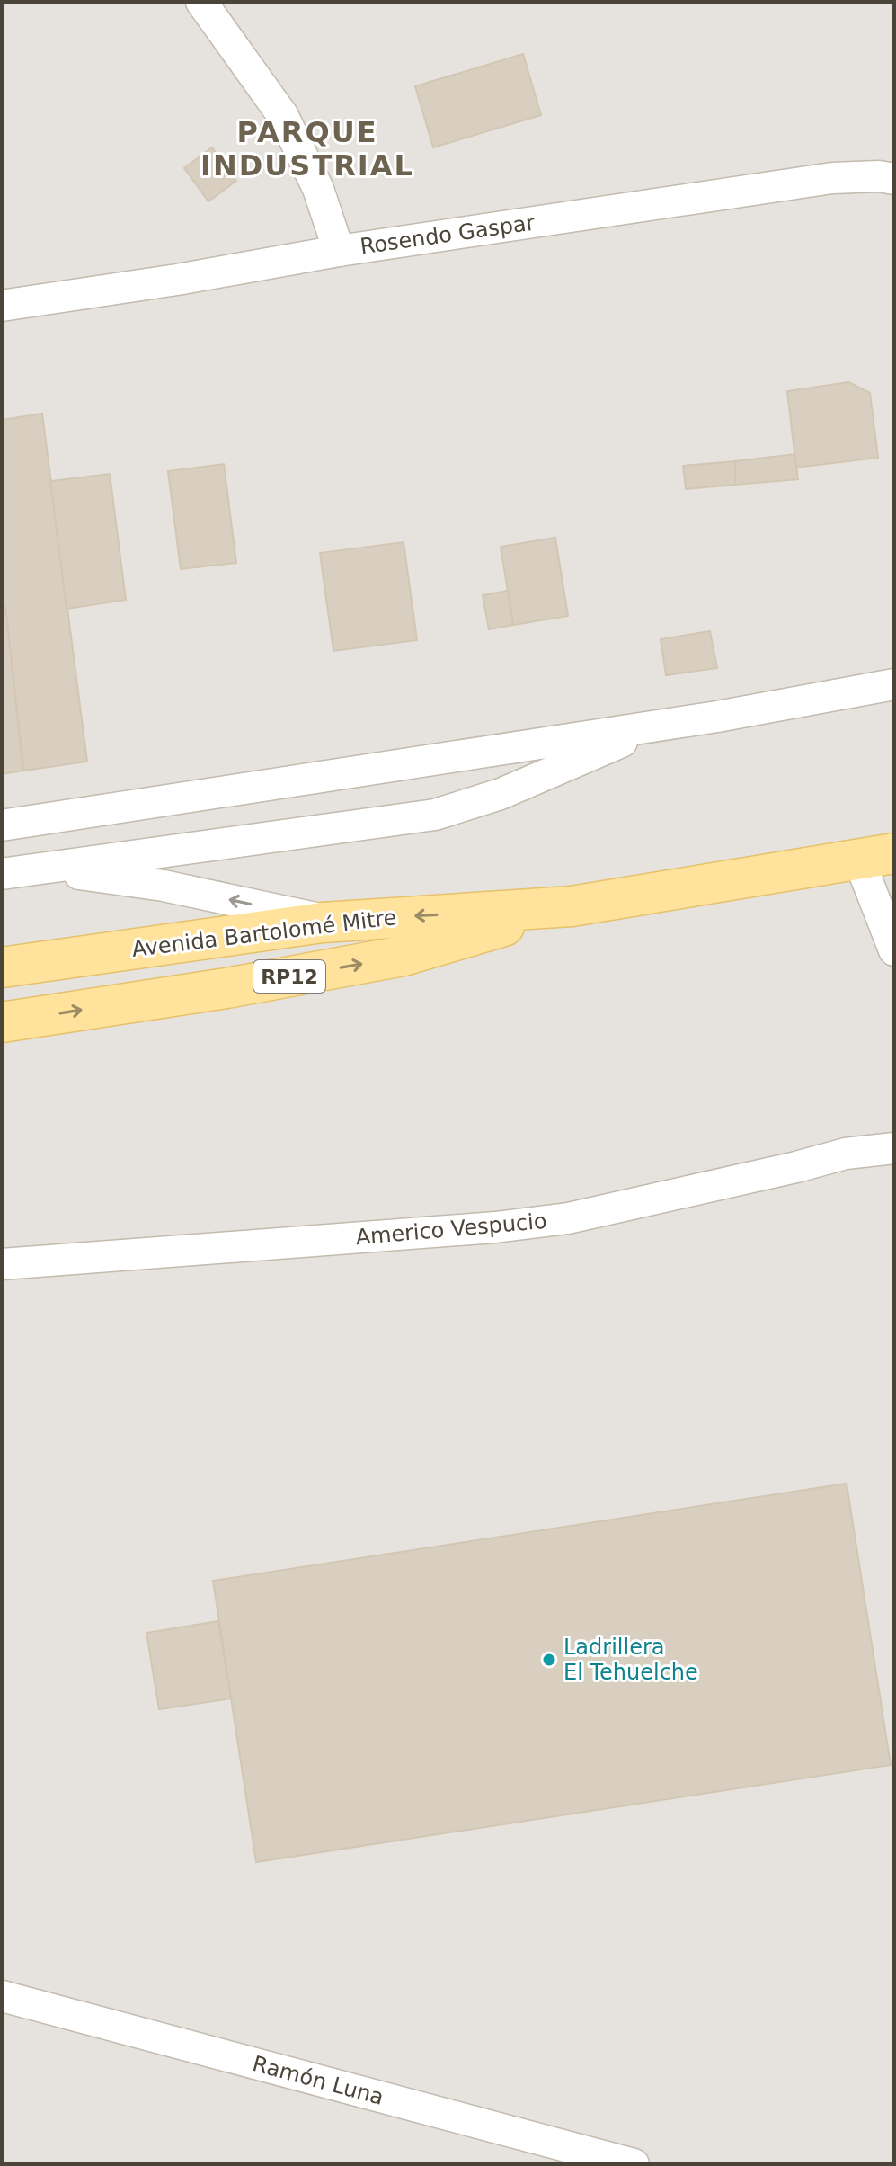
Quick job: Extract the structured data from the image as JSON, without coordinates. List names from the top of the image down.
{
  "streets": {
    "main road": ["Avenida Bartolomé Mitre", "RP12"],
    "street": ["Rosendo Gaspar", "Americo Vespucio", "Ramón Luna"]
  },
  "districts": ["PARQUE INDUSTRIAL"],
  "places": ["Ladrillera El Tehuelche"]
}
